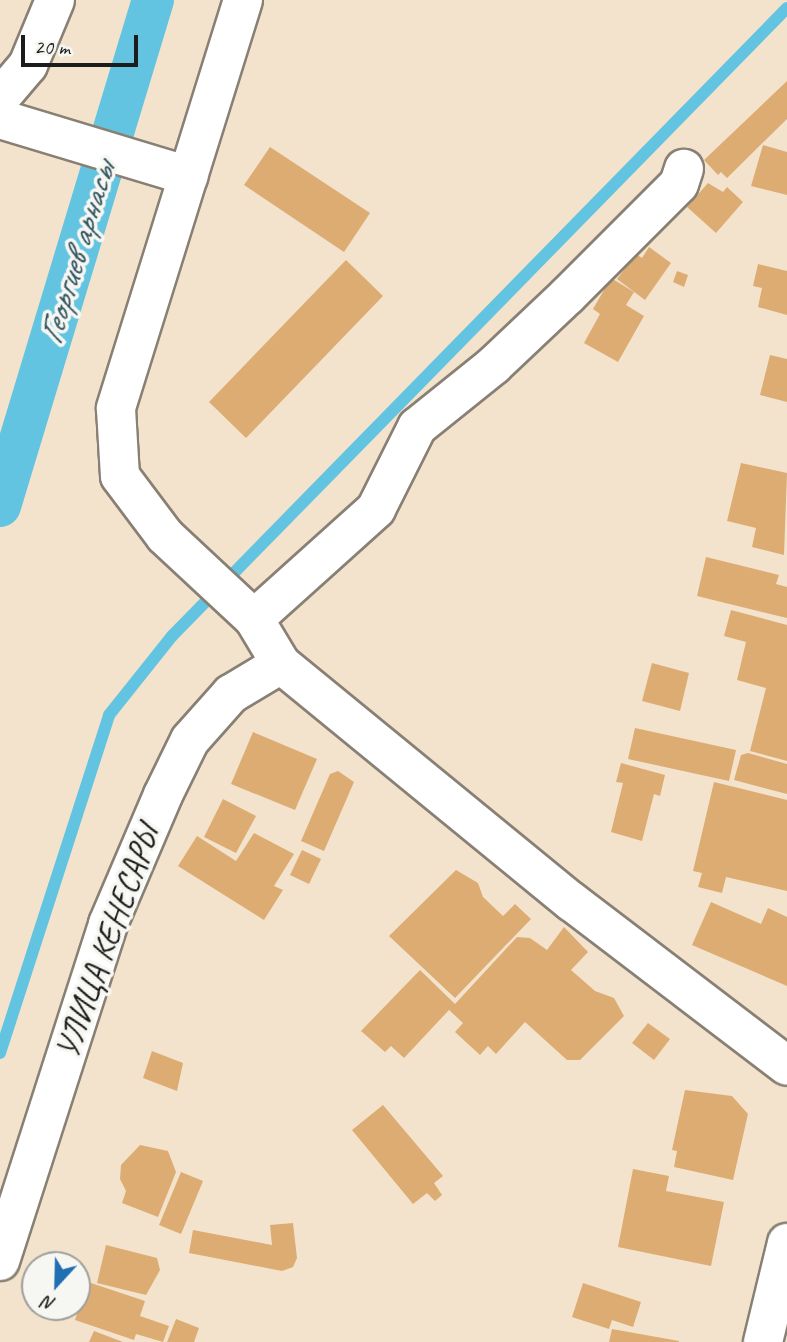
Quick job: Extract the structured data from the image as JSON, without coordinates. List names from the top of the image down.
{
  "streets": {
    "street": ["УЛИЦА КЕНЕСАРЫ"]
  },
  "water": ["Георгиев арнасы"],
  "scale_bar": "20 m",
  "north": "bottom"
}
